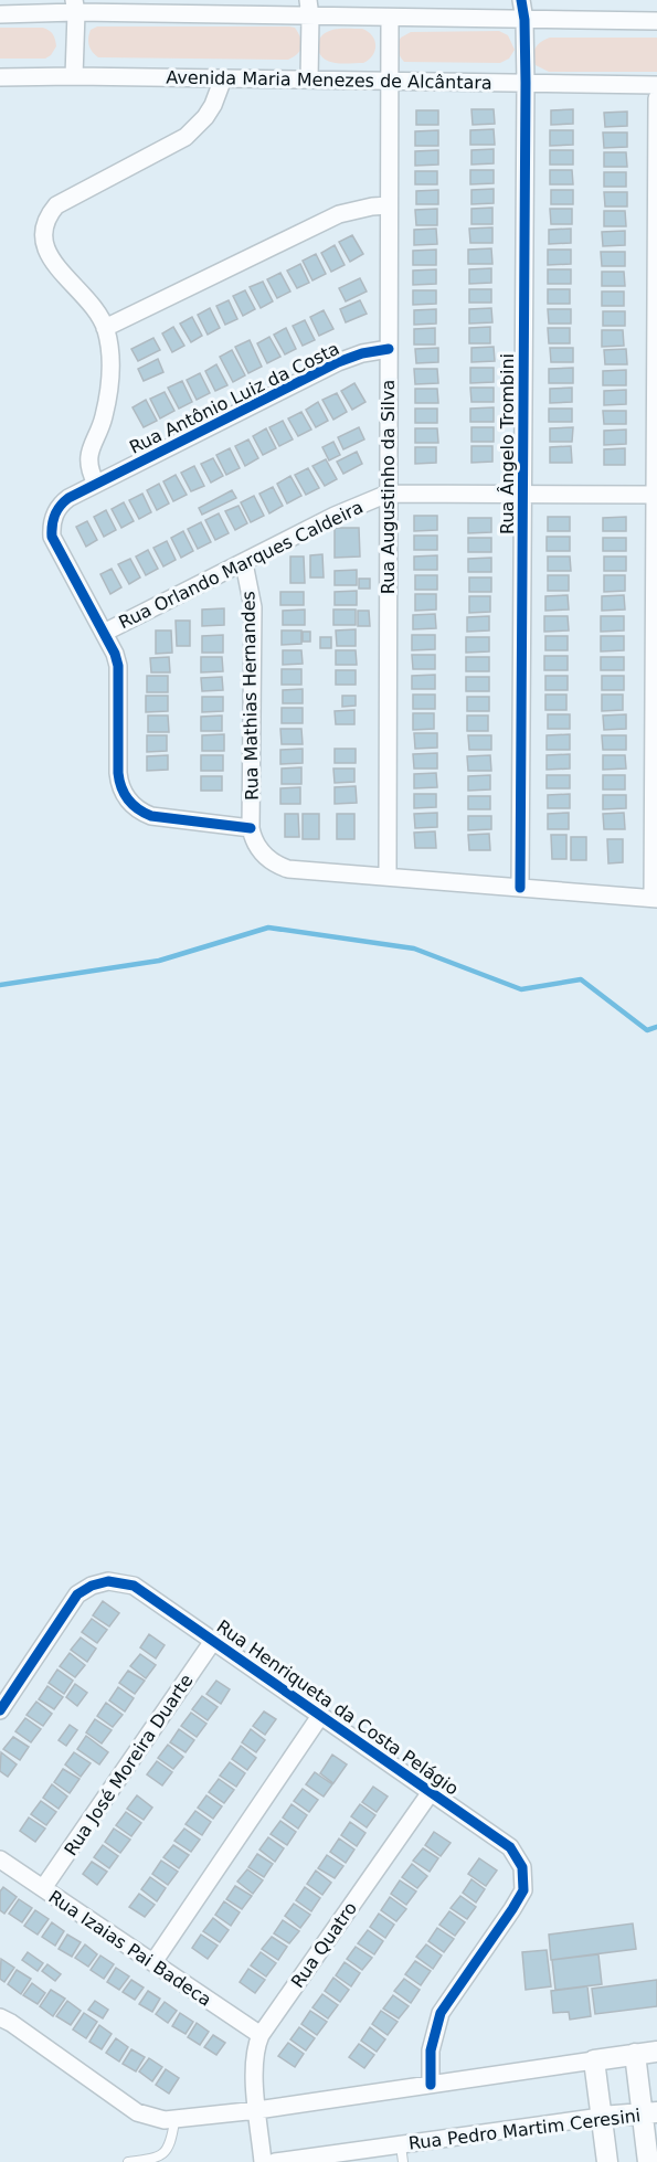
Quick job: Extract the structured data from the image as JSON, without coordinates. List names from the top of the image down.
{
  "streets": {
    "street": [
      "Avenida Maria Menezes de Alcântara",
      "Rua Antônio Luiz da Costa",
      "Rua Ângelo Trombini",
      "Rua Augustinho da Silva",
      "Rua Orlando Marques Caldeira",
      "Rua Mathias Hernandes",
      "Rua Henriqueta da Costa Pelágio",
      "Rua José Moreira Duarte",
      "Rua Quatro",
      "Rua Izaias Pai Badeca",
      "Rua Pedro Martim Ceresini"
    ]
  },
  "crossings": [
    ["Avenida Maria Menezes de Alcântara", "Rua Ângelo Trombini"],
    ["Avenida Maria Menezes de Alcântara", "Rua Augustinho da Silva"],
    ["Rua Antônio Luiz da Costa", "Rua Augustinho da Silva"],
    ["Rua Antônio Luiz da Costa", "Rua Orlando Marques Caldeira"],
    ["Rua Antônio Luiz da Costa", "Rua Mathias Hernandes"],
    ["Rua Ângelo Trombini", "Rua Orlando Marques Caldeira"],
    ["Rua Augustinho da Silva", "Rua Orlando Marques Caldeira"],
    ["Rua Orlando Marques Caldeira", "Rua Mathias Hernandes"],
    ["Rua Henriqueta da Costa Pelágio", "Rua José Moreira Duarte"],
    ["Rua Henriqueta da Costa Pelágio", "Rua Quatro"],
    ["Rua José Moreira Duarte", "Rua Izaias Pai Badeca"],
    ["Rua Quatro", "Rua Izaias Pai Badeca"]
  ]
}
